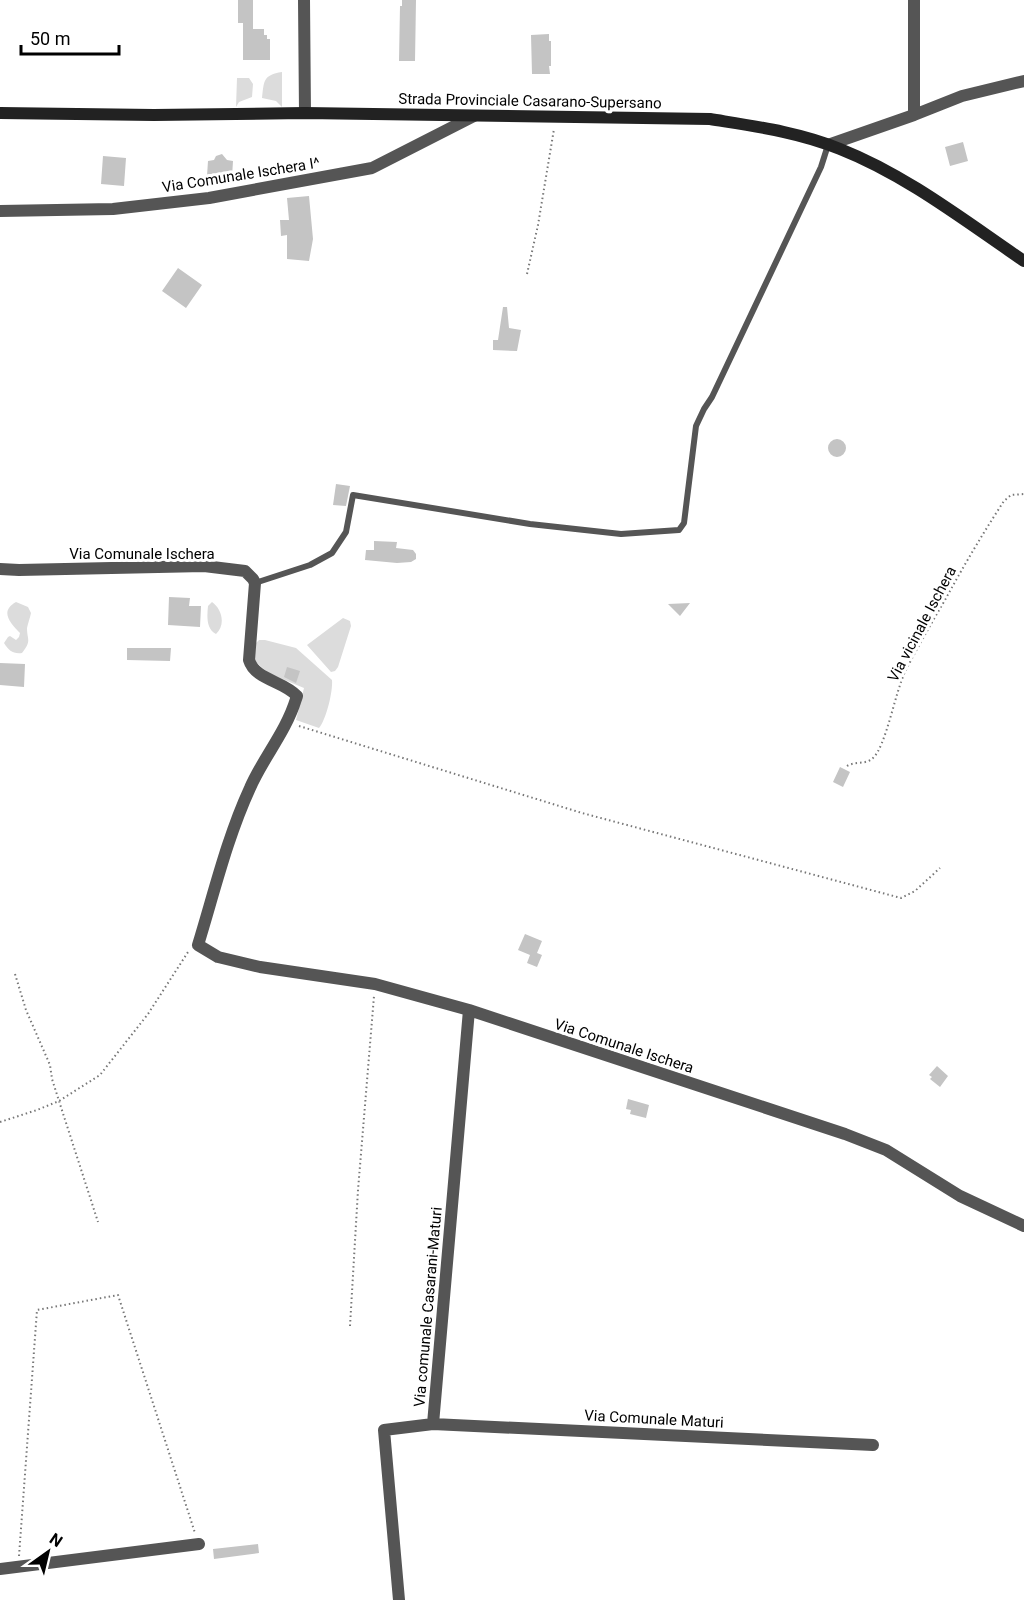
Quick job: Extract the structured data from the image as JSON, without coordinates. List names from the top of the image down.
{
  "streets": {
    "main road": ["Strada Provinciale Casarano-Supersano"],
    "street": [
      "Via Comunale Ischera I^",
      "Via Comunale Ischera",
      "Via comunale Casarani-Maturi",
      "Via Comunale Maturi"
    ],
    "path": ["Via vicinale Ischera"]
  },
  "crossings": [
    ["Strada Provinciale Casarano-Supersano", "Via Comunale Ischera I^"],
    ["Via Comunale Ischera", "Via comunale Casarani-Maturi"],
    ["Via comunale Casarani-Maturi", "Via Comunale Maturi"]
  ],
  "scale_bar": "50 m",
  "north": "top right"
}
